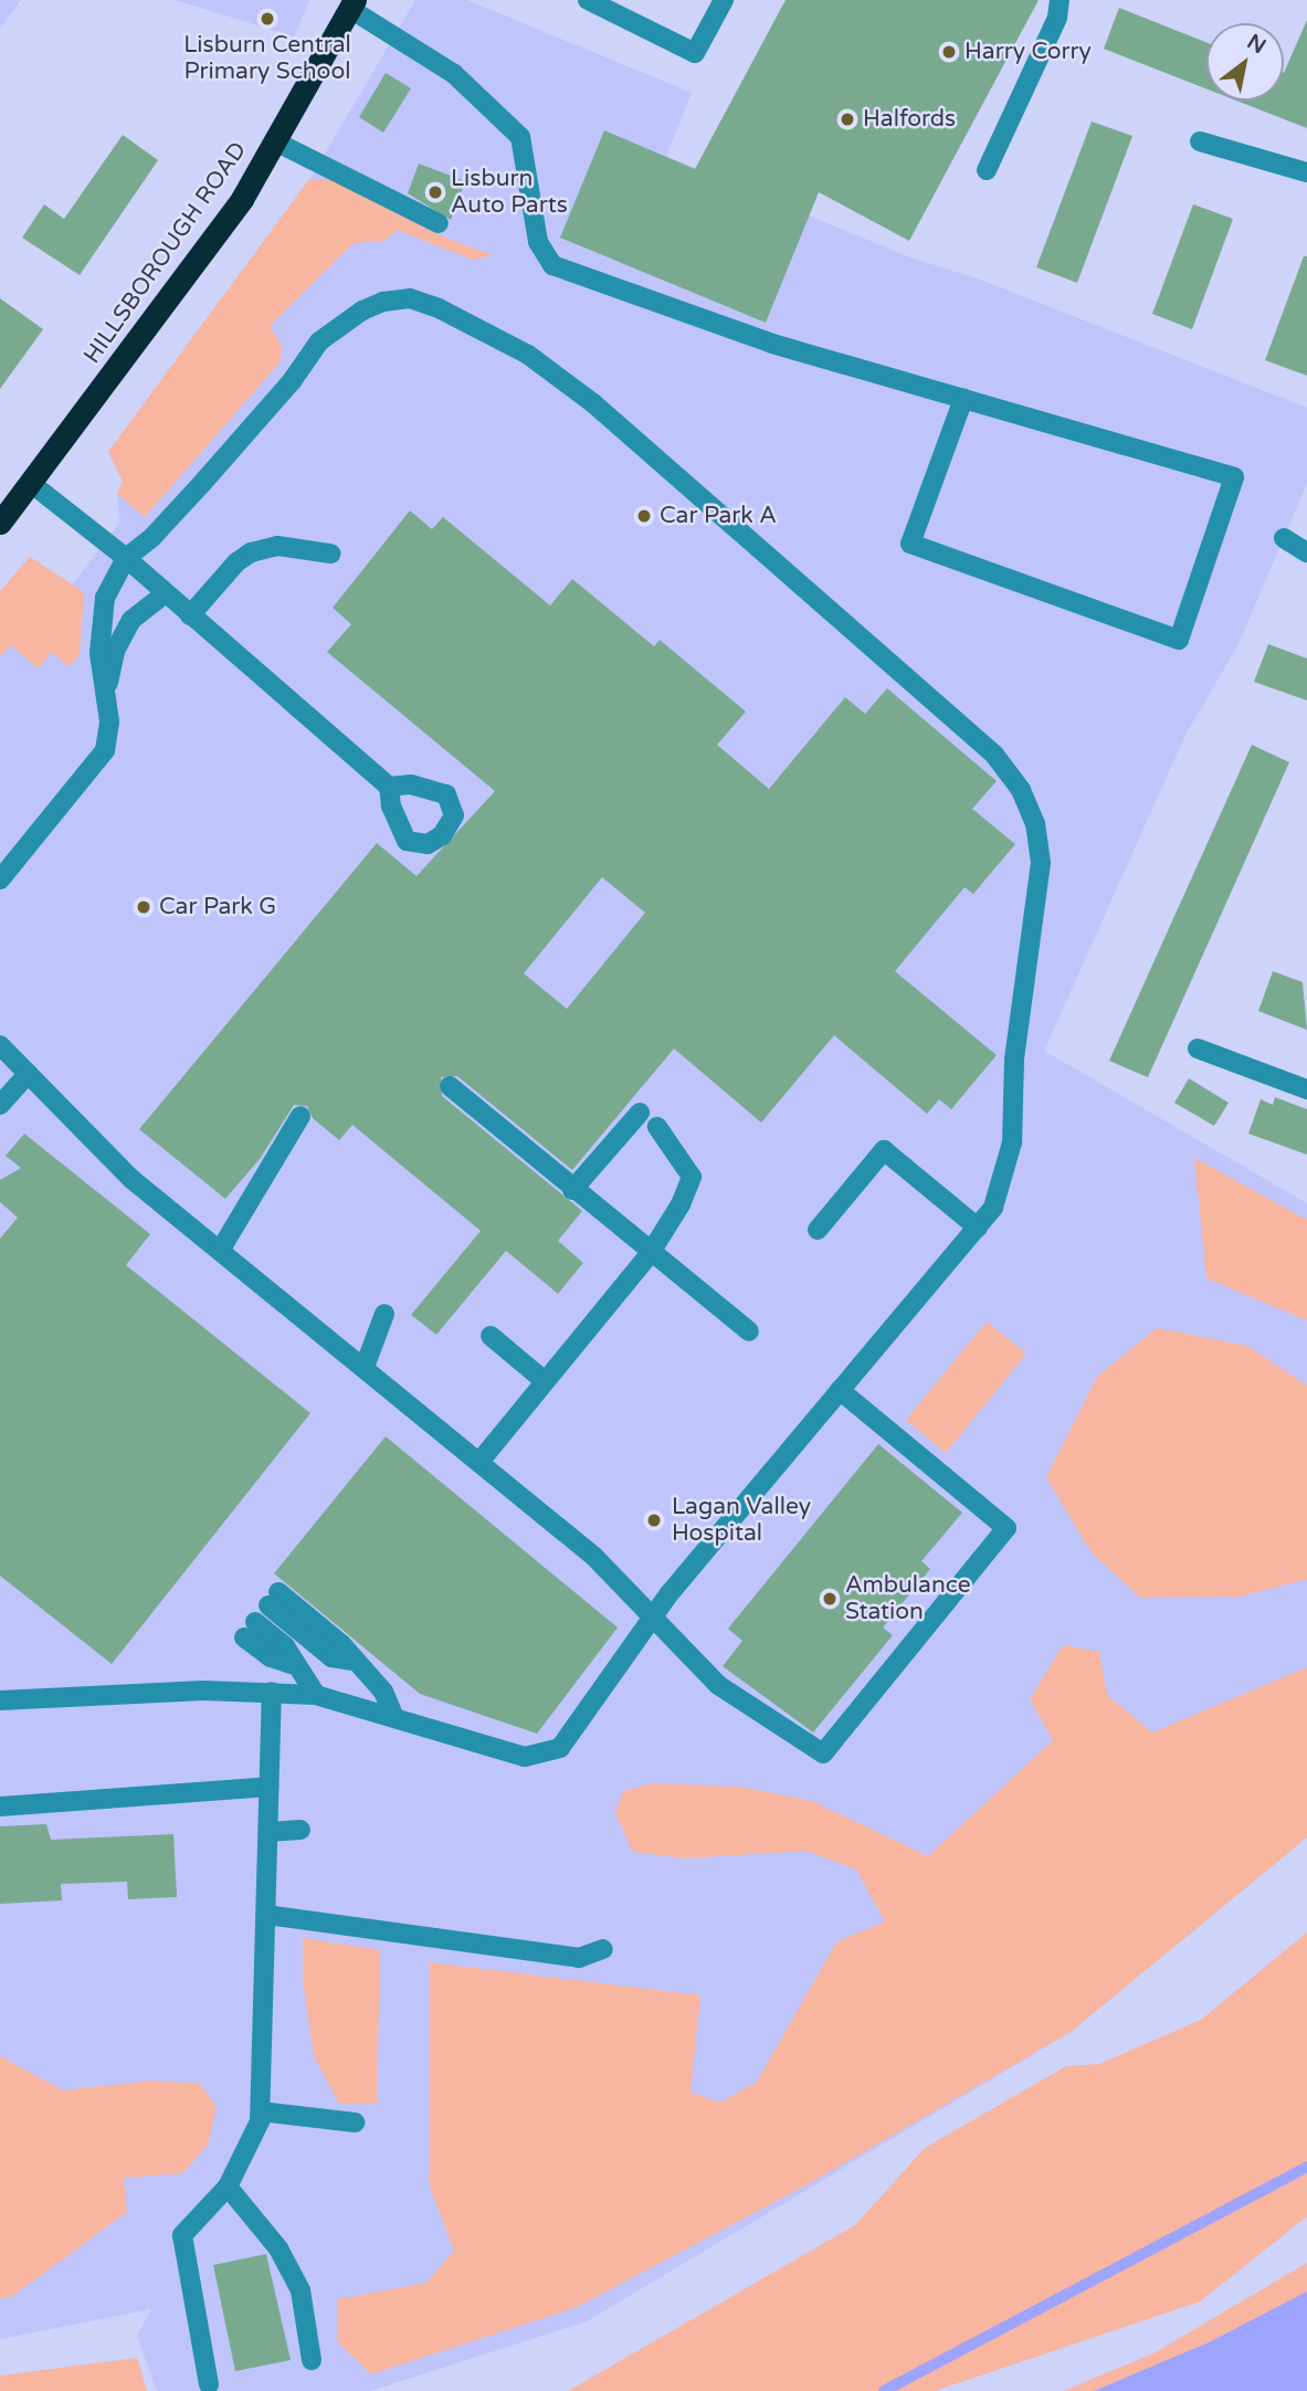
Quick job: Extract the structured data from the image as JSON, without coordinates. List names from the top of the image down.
{
  "streets": {
    "highway": ["HILLSBOROUGH ROAD"]
  },
  "places": [
    "Lisburn Central Primary School",
    "Harry Corry",
    "Halfords",
    "Lisburn Auto Parts",
    "Car Park A",
    "Car Park G",
    "Lagan Valley Hospital",
    "Ambulance Station"
  ],
  "north": "top right"
}
